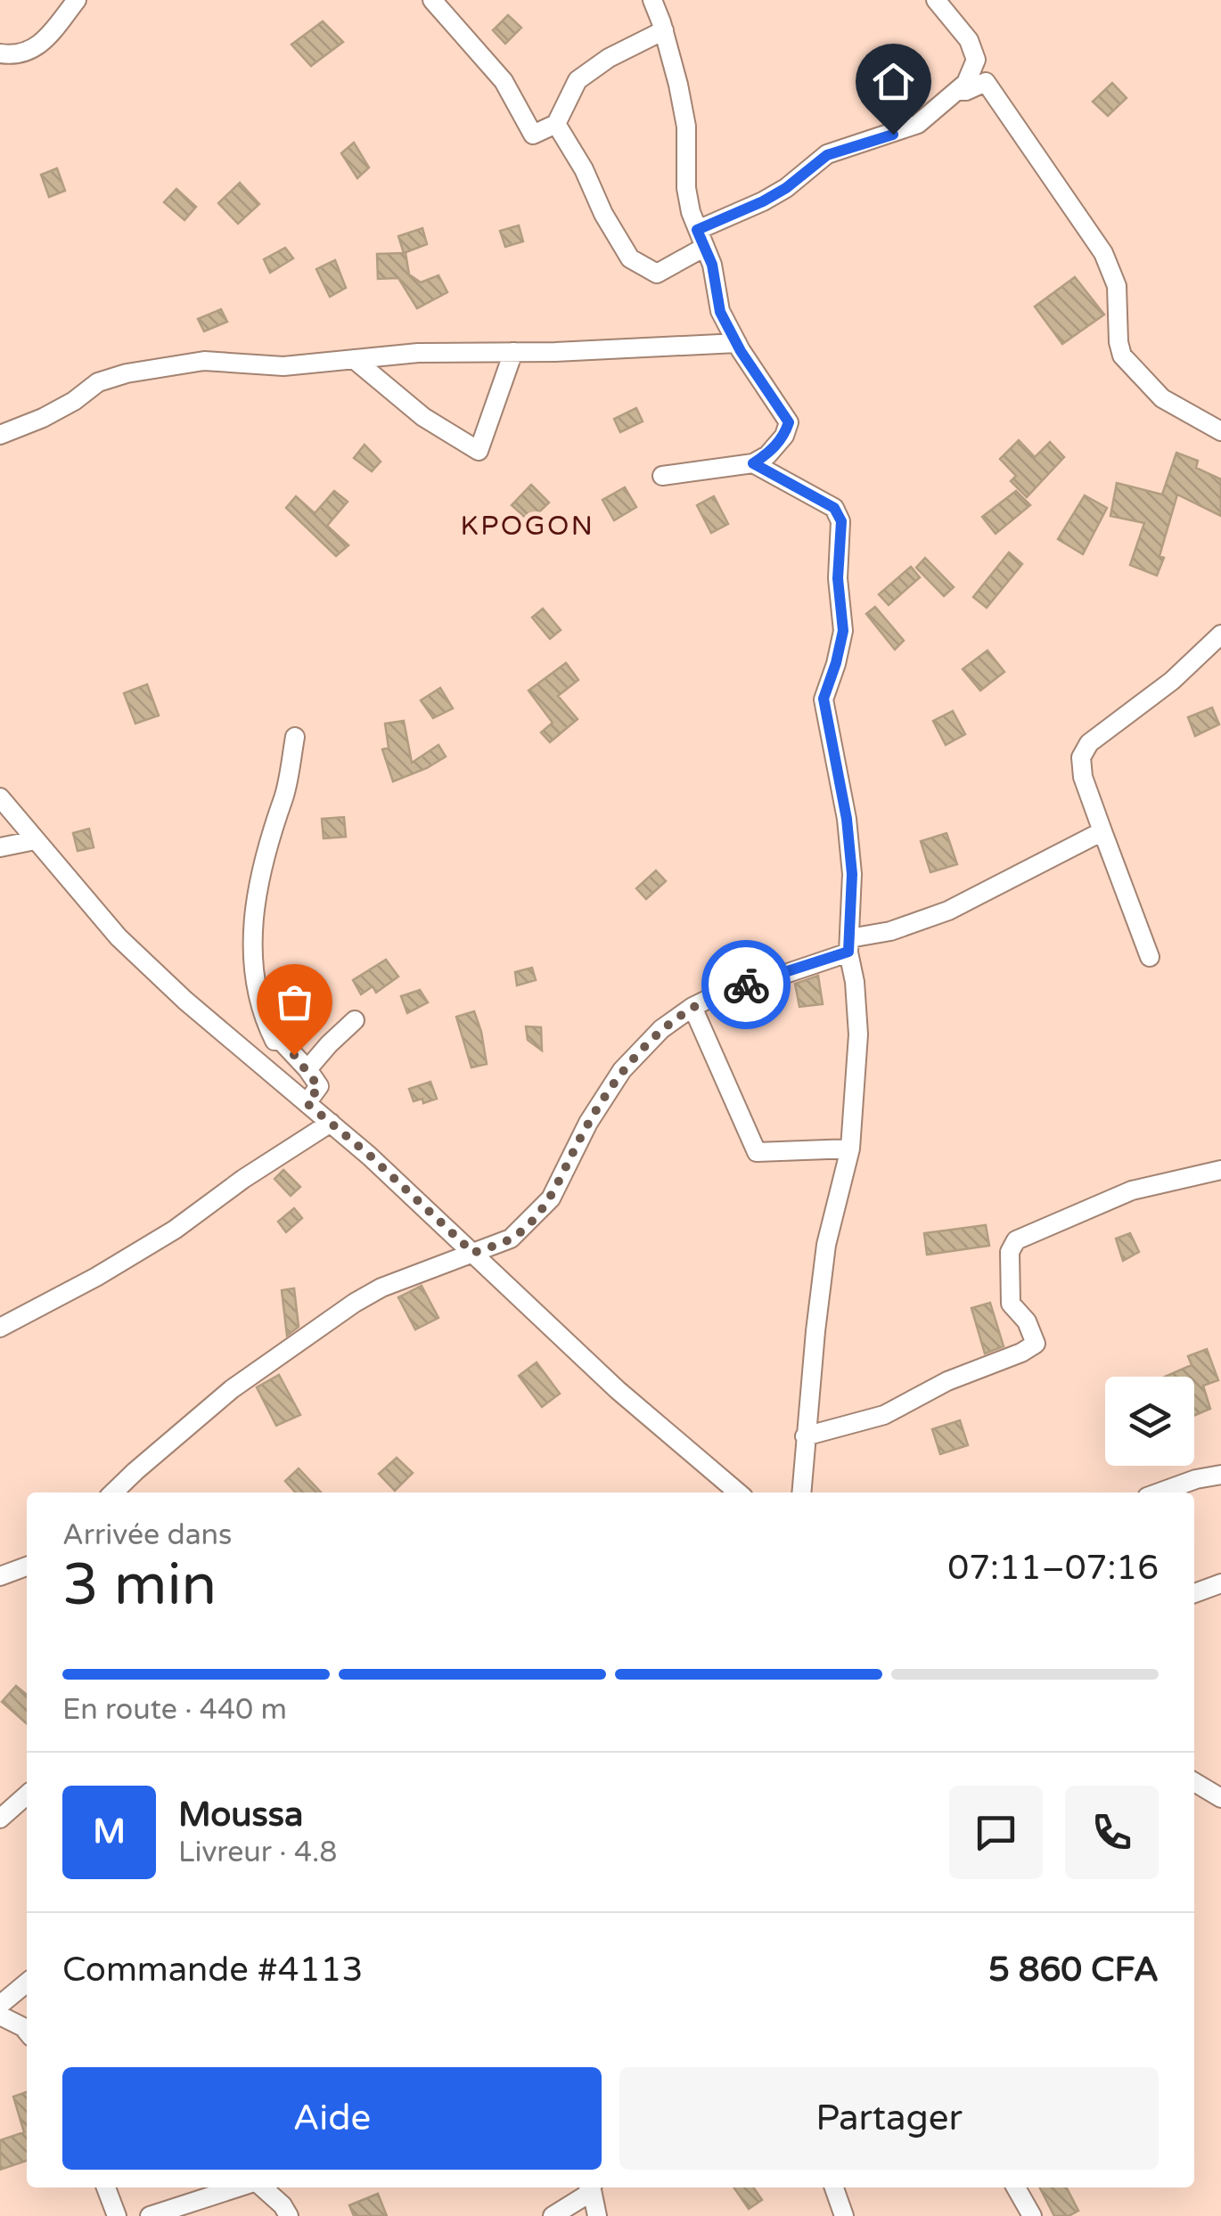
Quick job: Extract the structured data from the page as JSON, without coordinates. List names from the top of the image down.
{
  "districts": ["KPOGON"],
  "page": {
    "heading": ["3 min", "Arrivée dans", "07:11–07:16"],
    "panel": [
      "Moussa",
      "Livreur · 4.8",
      "Commande #4113",
      "5 860 CFA"
    ],
    "bar": "En route · 440 m",
    "round": "M",
    "buttons": ["Aide", "Partager"]
  }
}
